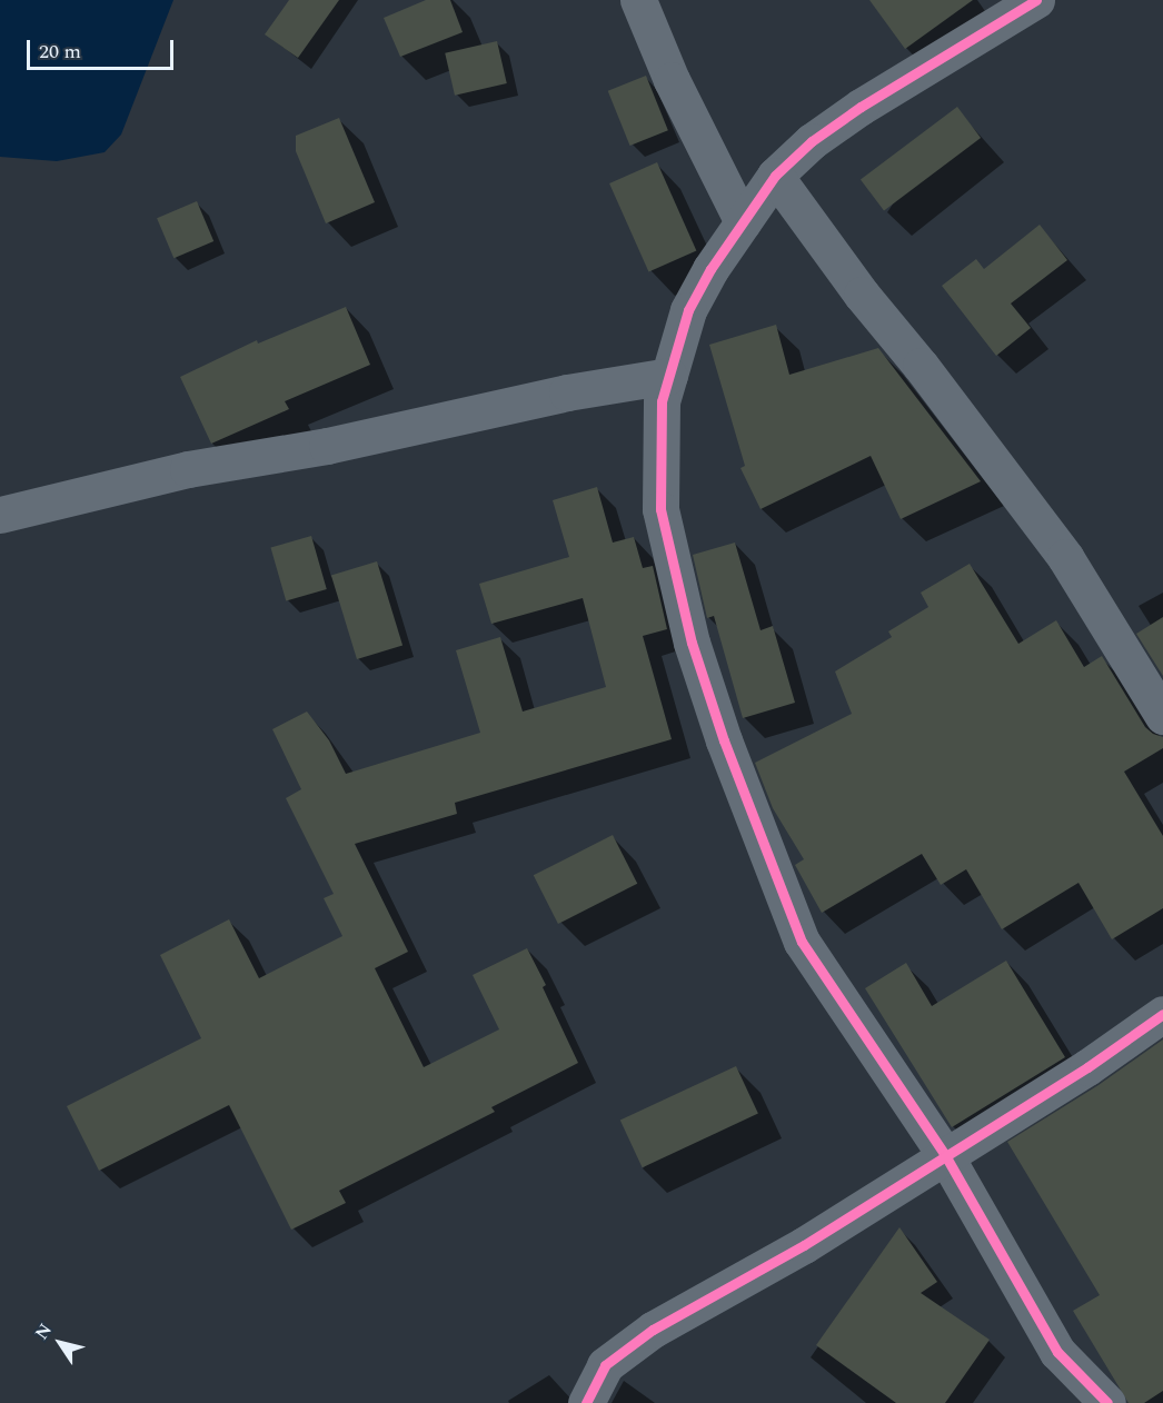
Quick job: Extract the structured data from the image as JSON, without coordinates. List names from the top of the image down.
{
  "scale_bar": "20 m",
  "north": "top left"
}
